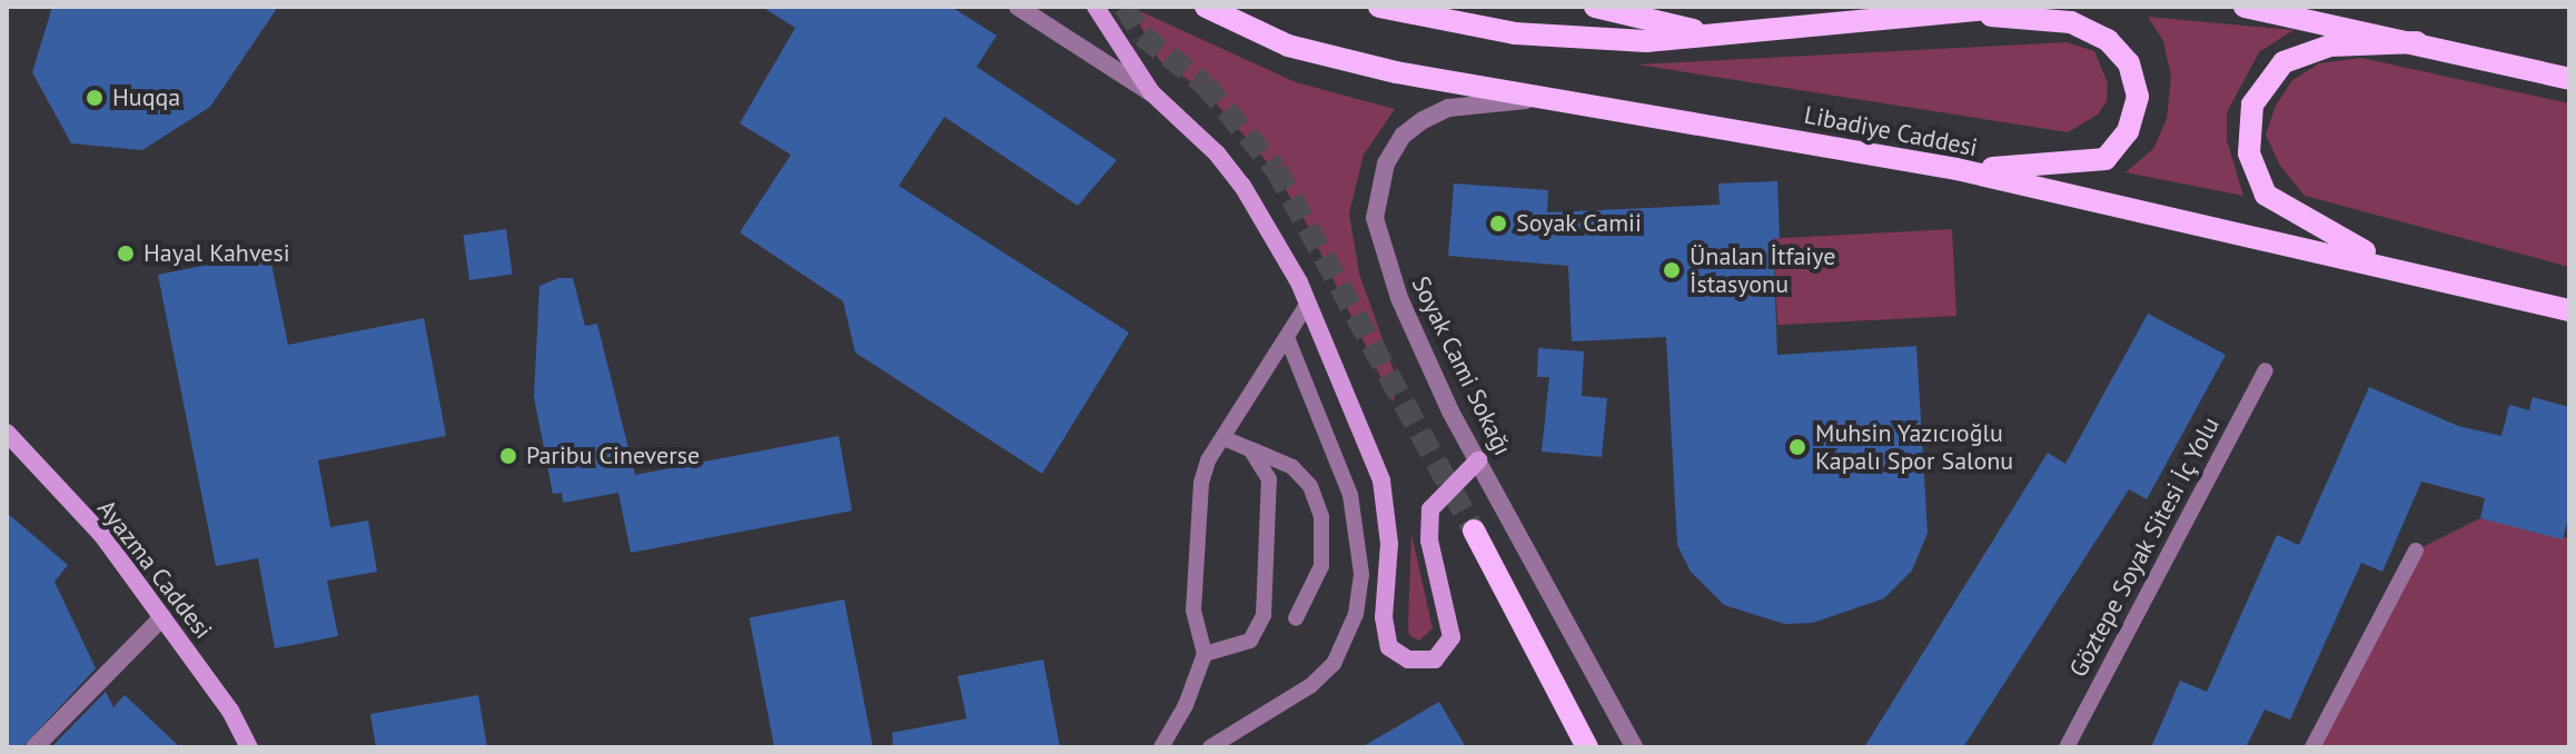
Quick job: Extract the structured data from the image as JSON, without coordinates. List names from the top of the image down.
{
  "streets": {
    "main road": ["Libadiye Caddesi"],
    "street": ["Soyak Cami Sokağı", "Ayazma Caddesi"],
    "lane": ["Göztepe Soyak Sitesi İç Yolu"]
  },
  "crossings": [
    ["Libadiye Caddesi", "Soyak Cami Sokağı"]
  ],
  "places": [
    "Huqqa",
    "Soyak Camii",
    "Hayal Kahvesi",
    "Ünalan İtfaiye İstasyonu",
    "Muhsin Yazıcıoğlu Kapalı Spor Salonu",
    "Paribu Cineverse"
  ]
}
